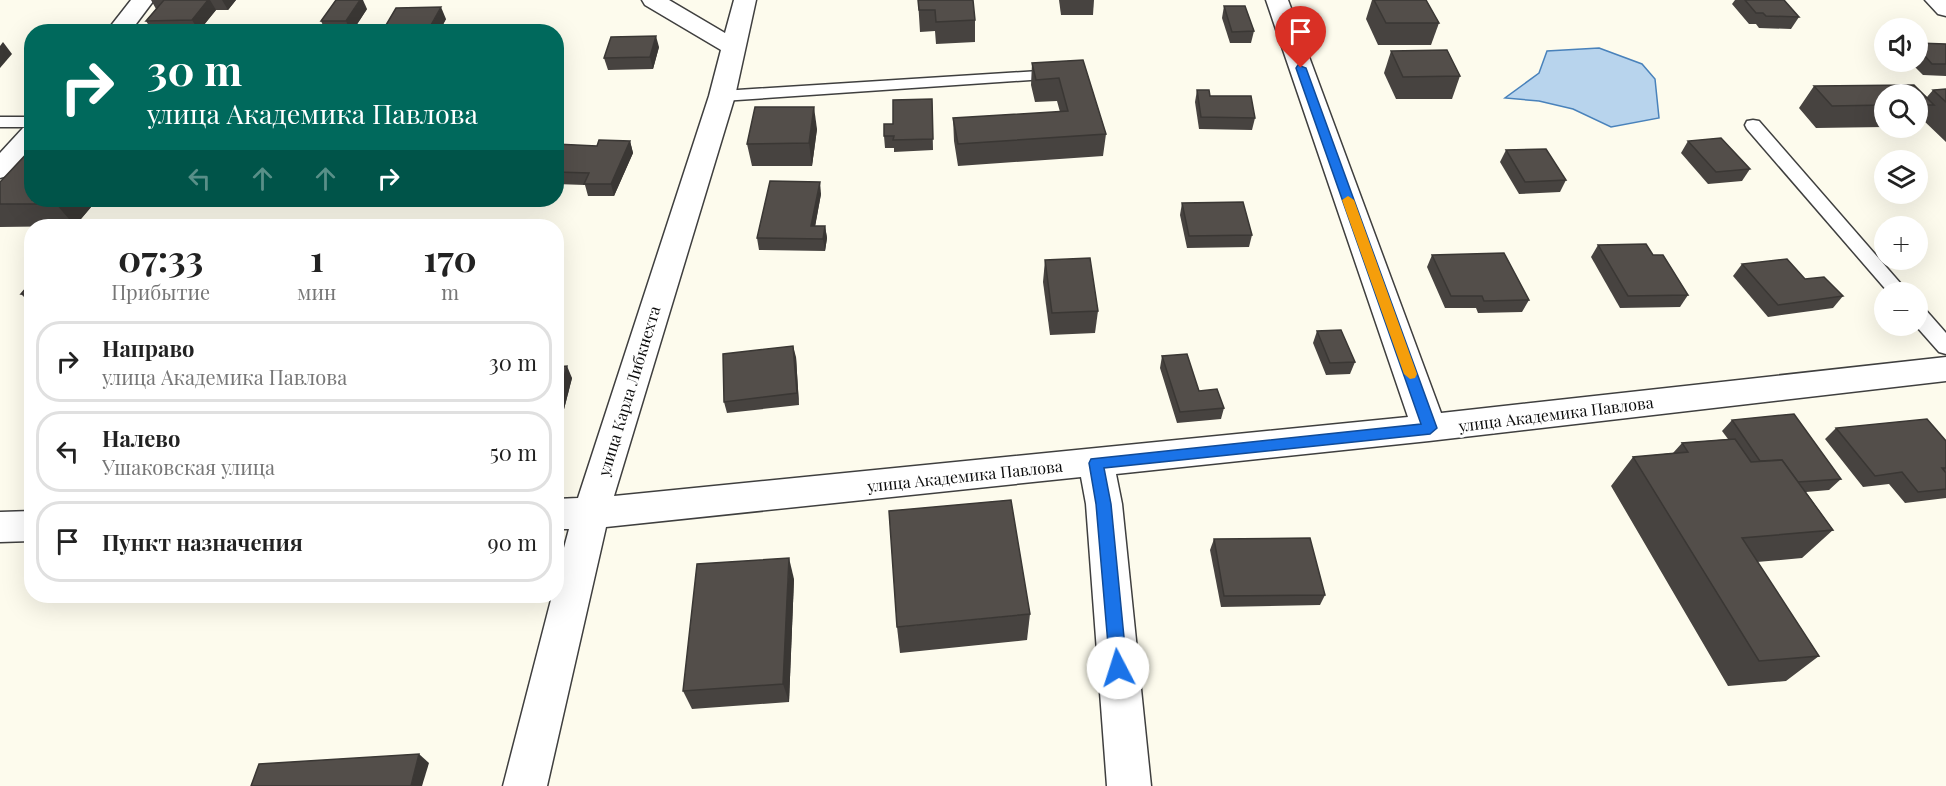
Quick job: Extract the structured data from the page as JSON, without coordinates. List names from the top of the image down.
{
  "streets": {
    "street": ["улица Карла Либкнехта", "улица Академика Павлова"]
  },
  "crossings": [
    ["улица Карла Либкнехта", "улица Академика Павлова"]
  ],
  "page": {
    "map_buttons": ["+", "−"],
    "turn": ["30 m", "улица Академика Павлова"],
    "eta": [
      "07:33",
      "Прибытие",
      "1",
      "мин",
      "170",
      "m"
    ],
    "list": [
      {
        "name": "Направо",
        "note": "улица Академика Павлова",
        "value": "30 m"
      },
      {
        "name": "Налево",
        "note": "Ушаковская улица",
        "value": "50 m"
      },
      {
        "name": "Пункт назначения",
        "value": "90 m"
      }
    ]
  }
}
